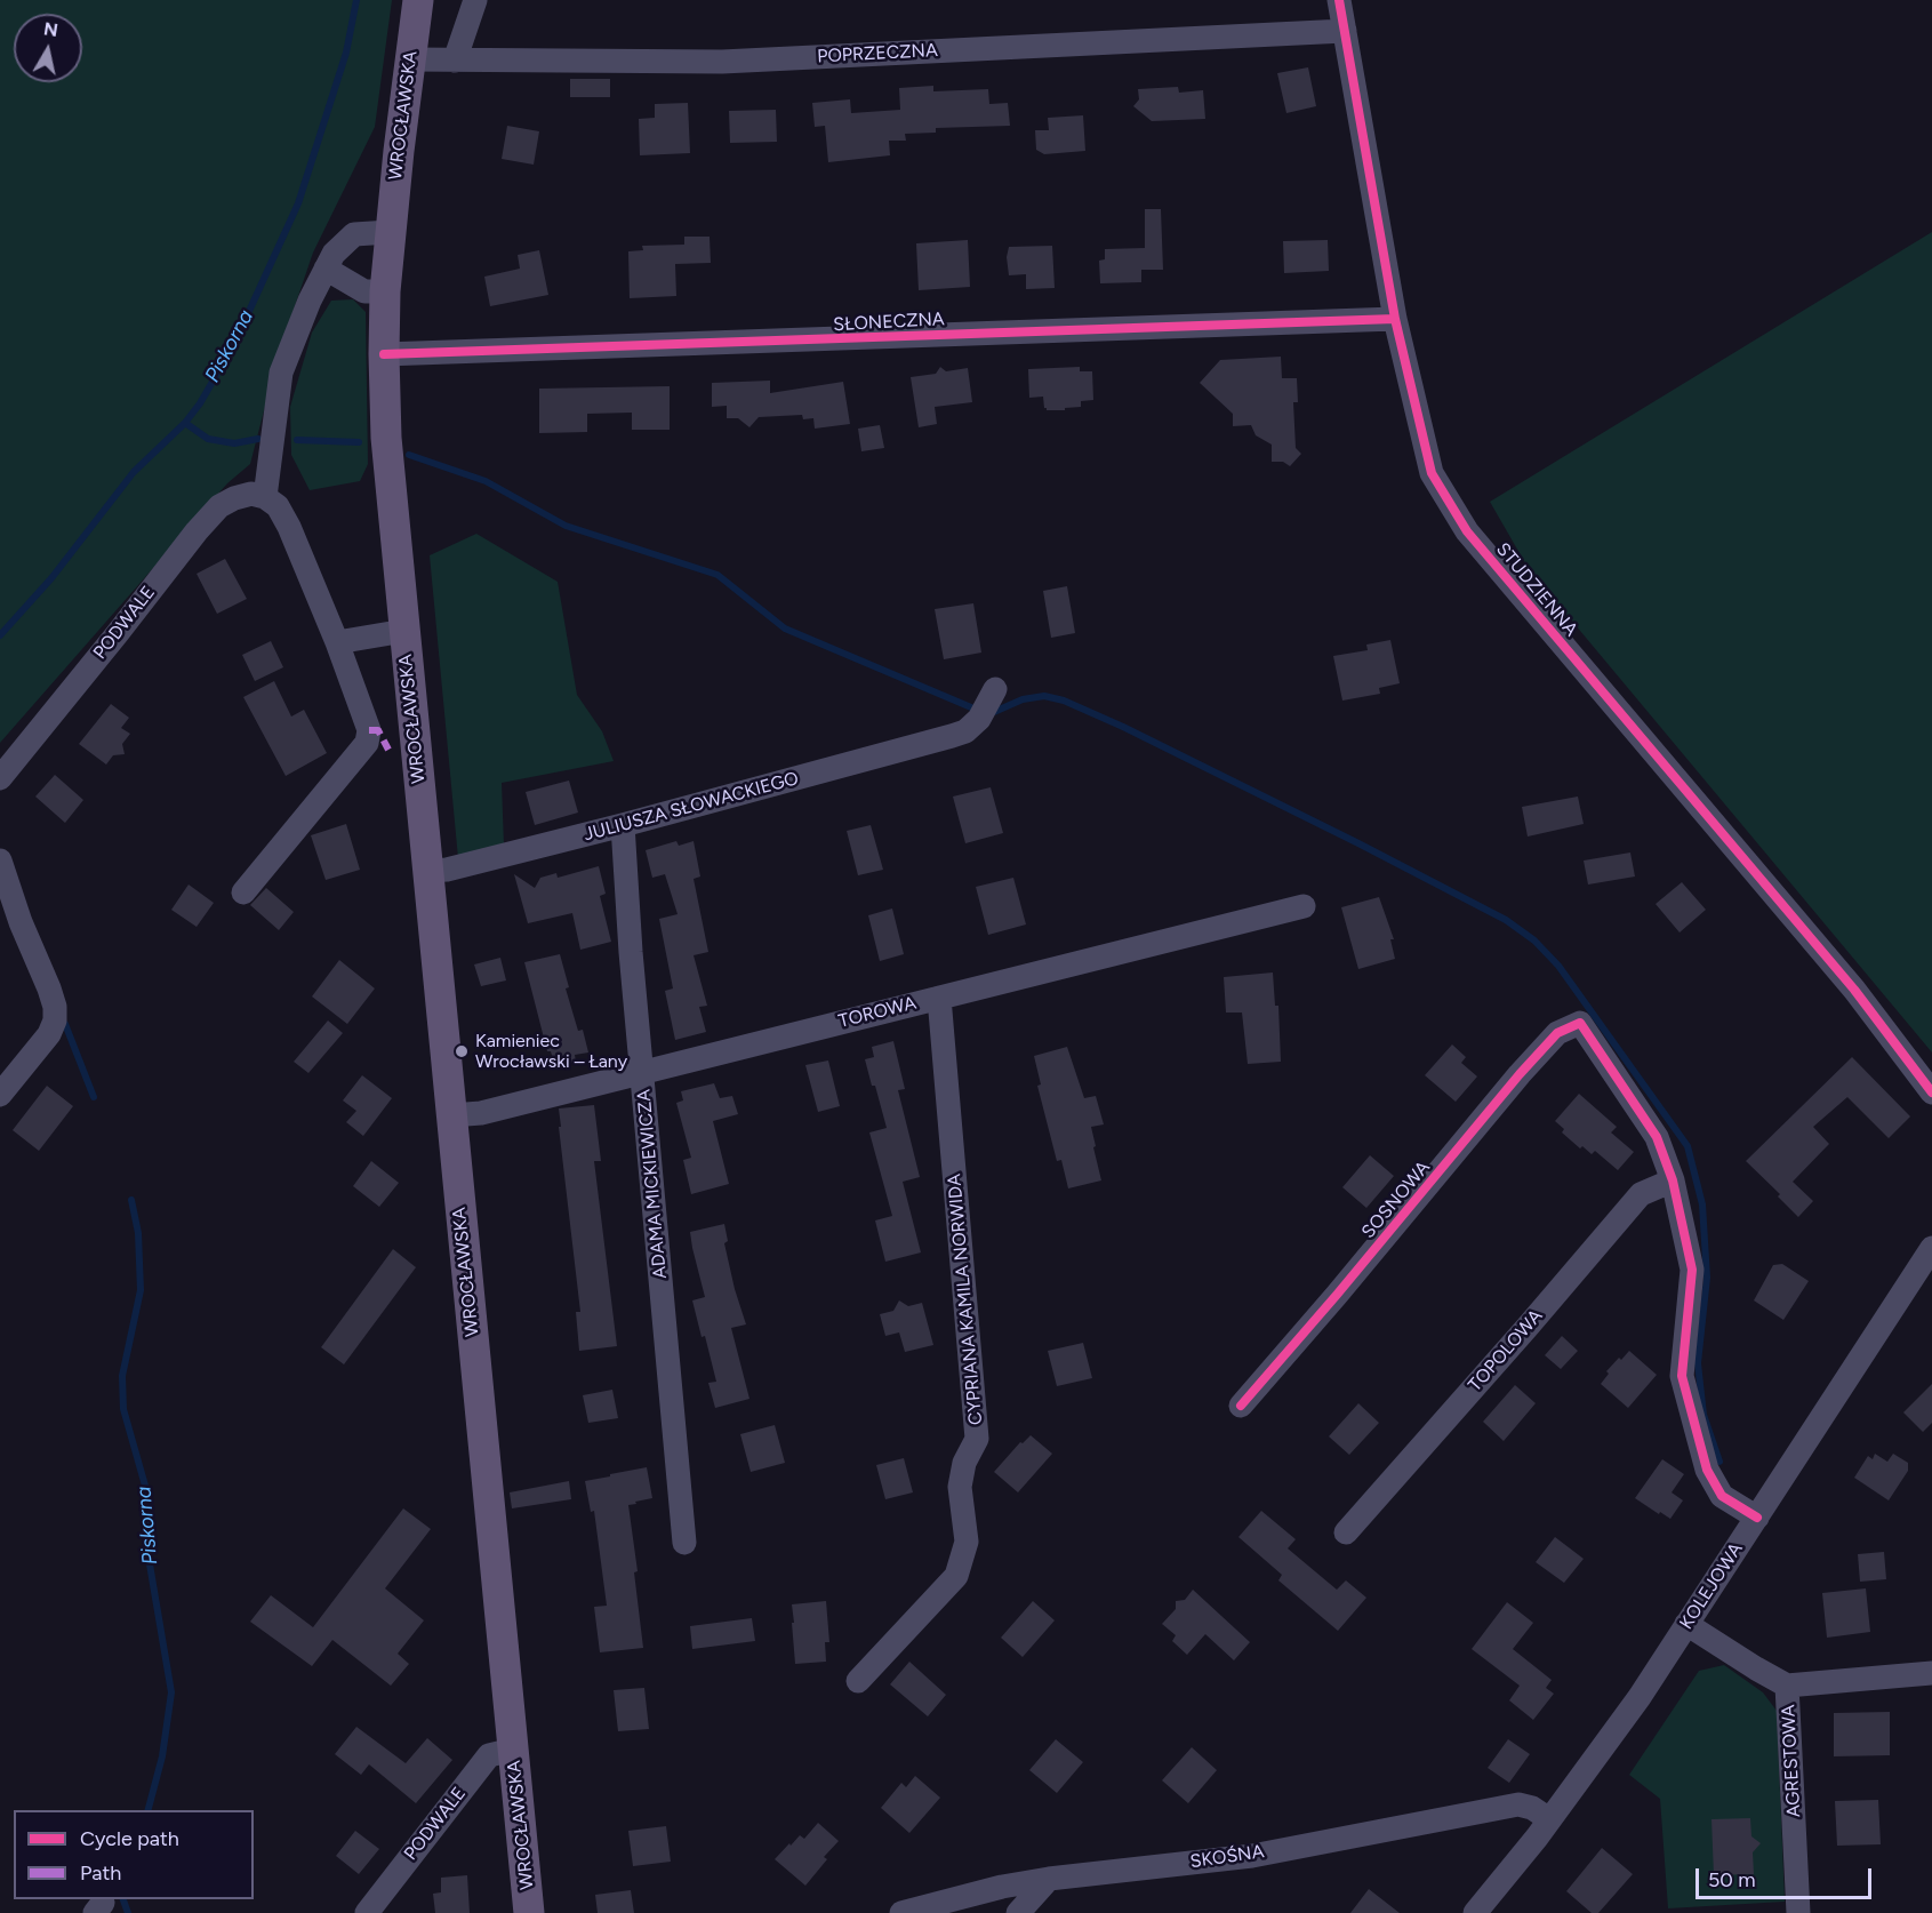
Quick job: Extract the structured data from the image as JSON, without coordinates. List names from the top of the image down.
{
  "streets": {
    "main road": ["WROCŁAWSKA"],
    "street": [
      "POPRZECZNA",
      "SŁONECZNA",
      "STUDZIENNA",
      "PODWALE",
      "JULIUSZA SŁOWACKIEGO",
      "TOROWA",
      "ADAMA MICKIEWICZA",
      "SOSNOWA",
      "CYPRIANA KAMILA NORWIDA",
      "TOPOLOWA",
      "KOLEJOWA",
      "AGRESTOWA",
      "SKOŚNA"
    ]
  },
  "crossings": [
    ["POPRZECZNA", "WROCŁAWSKA"],
    ["POPRZECZNA", "STUDZIENNA"],
    ["WROCŁAWSKA", "SŁONECZNA"],
    ["WROCŁAWSKA", "PODWALE"],
    ["WROCŁAWSKA", "JULIUSZA SŁOWACKIEGO"],
    ["WROCŁAWSKA", "TOROWA"],
    ["SŁONECZNA", "STUDZIENNA"],
    ["JULIUSZA SŁOWACKIEGO", "ADAMA MICKIEWICZA"],
    ["TOROWA", "ADAMA MICKIEWICZA"],
    ["TOROWA", "CYPRIANA KAMILA NORWIDA"],
    ["SOSNOWA", "TOPOLOWA"],
    ["KOLEJOWA", "AGRESTOWA"],
    ["KOLEJOWA", "SKOŚNA"]
  ],
  "water": ["Piskorna"],
  "places": ["Kamieniec Wrocławski – Łany"],
  "legend": ["Cycle path", "Path"],
  "scale_bar": "50 m",
  "north": "top"
}
